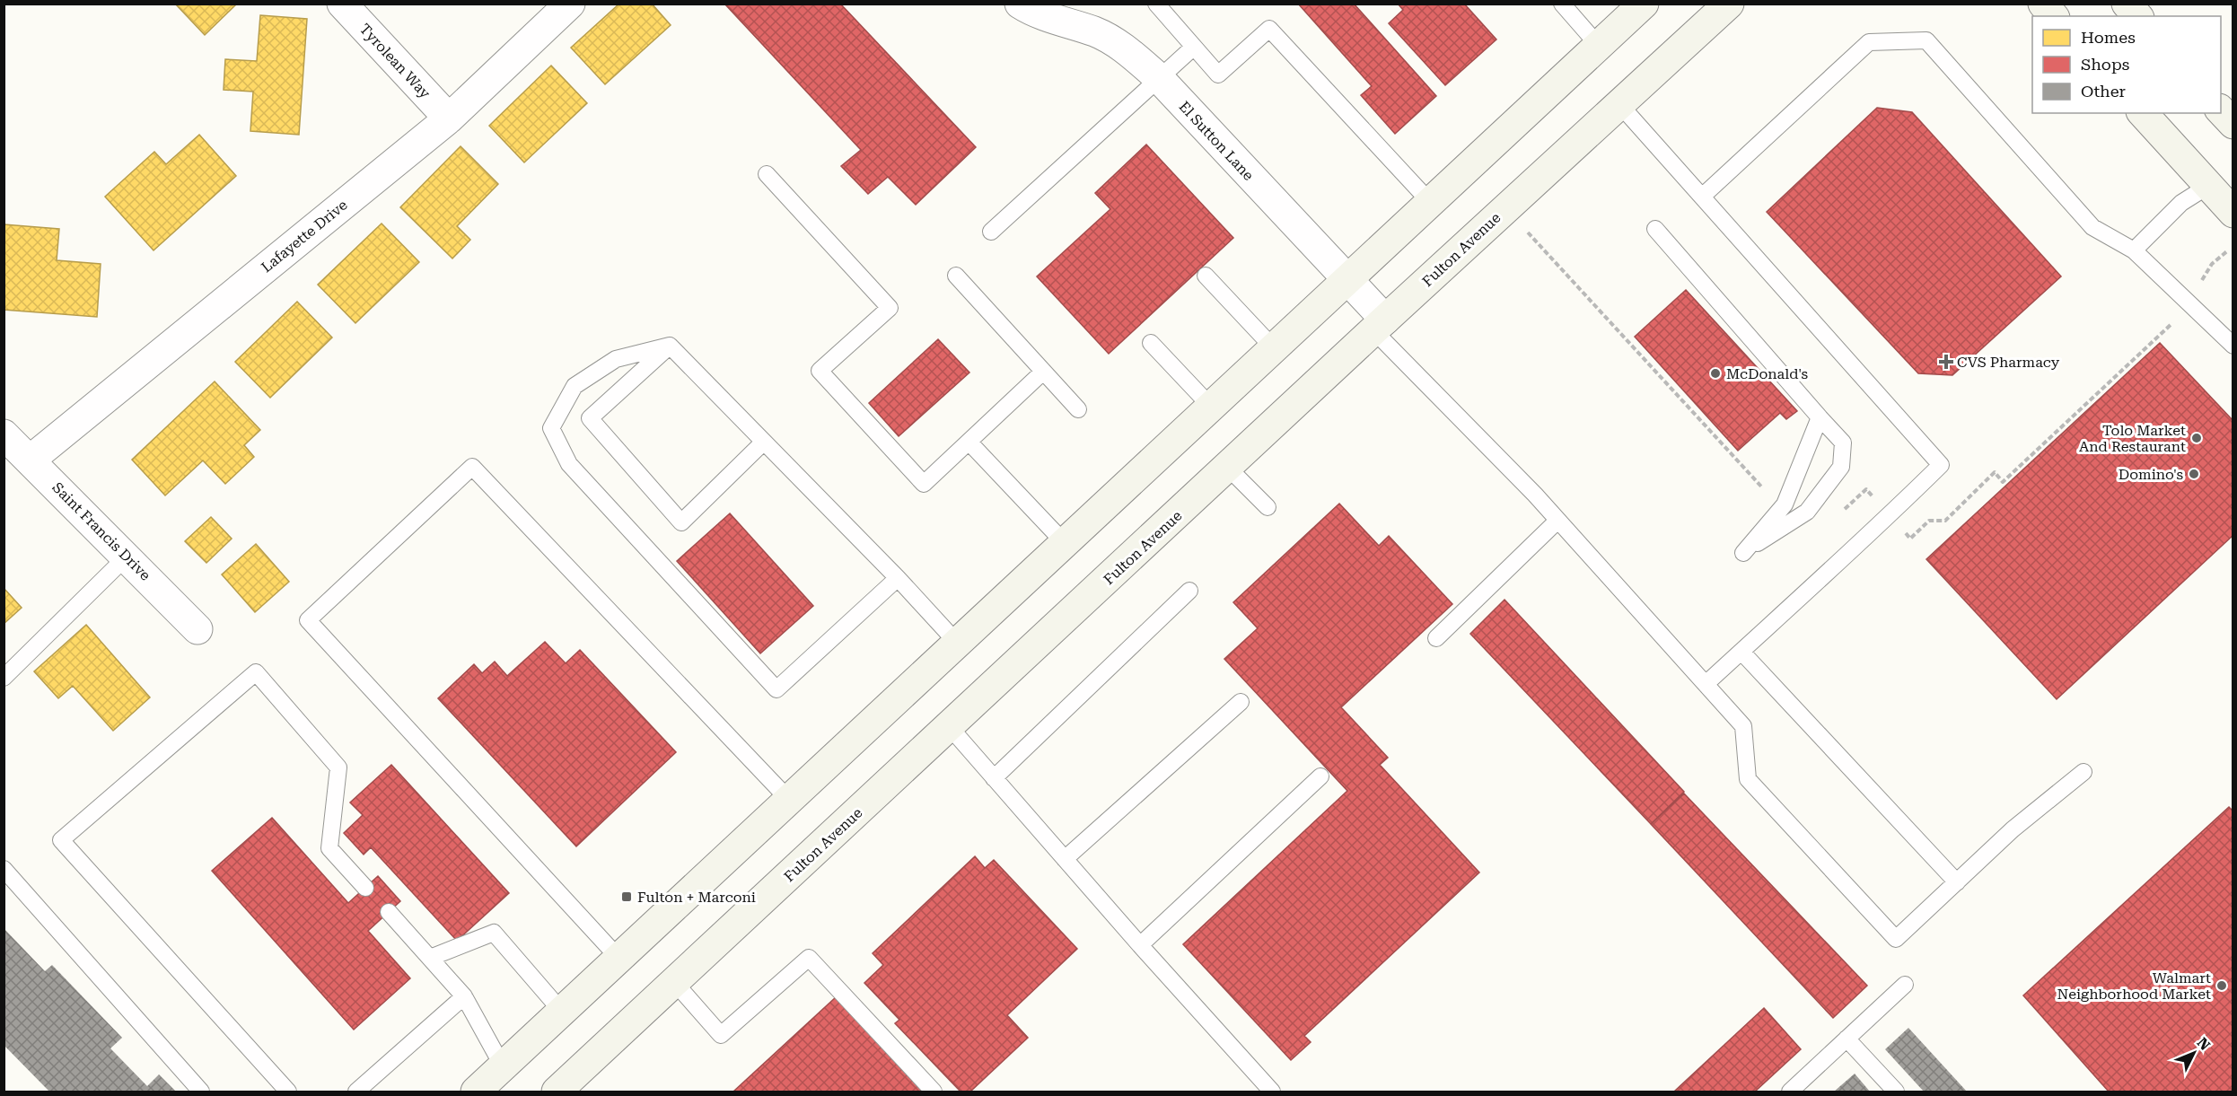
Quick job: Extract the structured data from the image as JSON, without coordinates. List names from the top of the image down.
{
  "streets": {
    "main road": ["Fulton Avenue"],
    "street": [
      "Tyrolean Way",
      "El Sutton Lane",
      "Lafayette Drive",
      "Saint Francis Drive"
    ]
  },
  "crossings": [
    ["Tyrolean Way", "Lafayette Drive"],
    ["El Sutton Lane", "Fulton Avenue"],
    ["Lafayette Drive", "Saint Francis Drive"]
  ],
  "places": {
    "health": ["CVS Pharmacy"],
    "other": [
      "McDonald's",
      "Tolo Market And Restaurant",
      "Domino's",
      "Walmart Neighborhood Market"
    ],
    "transit": ["Fulton + Marconi"]
  },
  "legend": ["Homes", "Shops", "Other"],
  "north": "top right"
}
